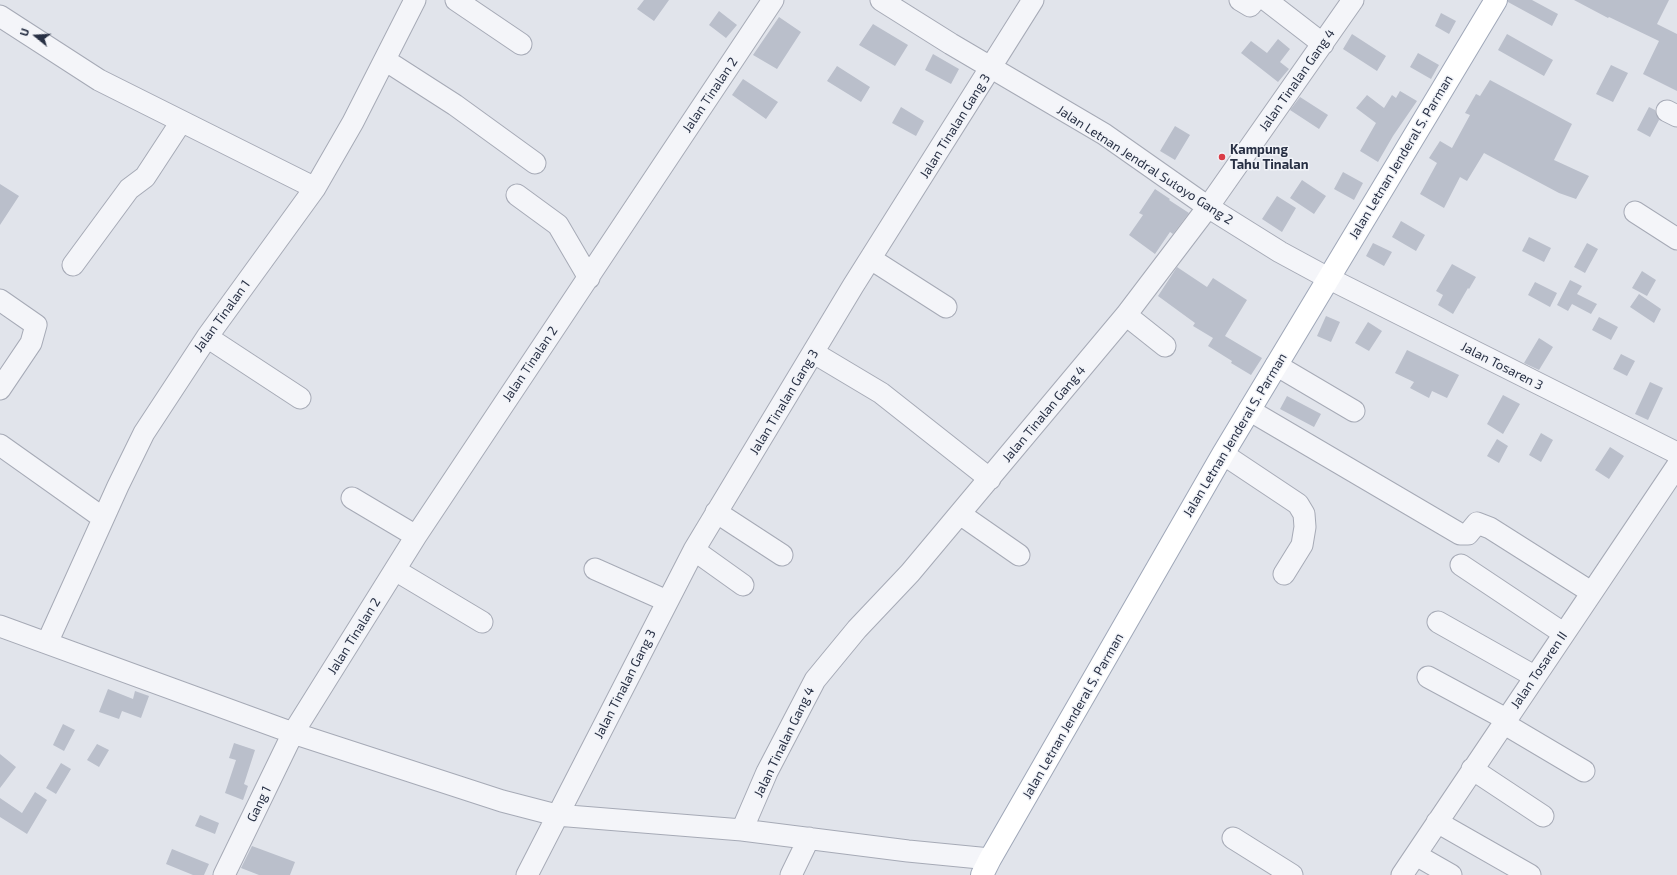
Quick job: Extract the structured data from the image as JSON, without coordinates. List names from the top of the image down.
{
  "streets": {
    "main road": ["Jalan Letnan Jenderal S. Parman"],
    "street": [
      "Jalan Tinalan Gang 4",
      "Jalan Tinalan 2",
      "Jalan Tinalan Gang 3",
      "Jalan Letnan Jendral Sutoyo Gang 2",
      "Jalan Tinalan 1",
      "Jalan Tosaren 3",
      "Jalan Tosaren II",
      "Gang 1"
    ]
  },
  "crossings": [
    ["Jalan Tinalan Gang 4", "Jalan Letnan Jendral Sutoyo Gang 2"],
    ["Jalan Tinalan 2", "Gang 1"],
    ["Jalan Tinalan Gang 3", "Jalan Letnan Jendral Sutoyo Gang 2"],
    ["Jalan Letnan Jenderal S. Parman", "Jalan Letnan Jendral Sutoyo Gang 2"],
    ["Jalan Letnan Jenderal S. Parman", "Jalan Tosaren 3"],
    ["Jalan Letnan Jendral Sutoyo Gang 2", "Jalan Tosaren 3"]
  ],
  "places": ["Kampung Tahu Tinalan"],
  "north": "left"
}
